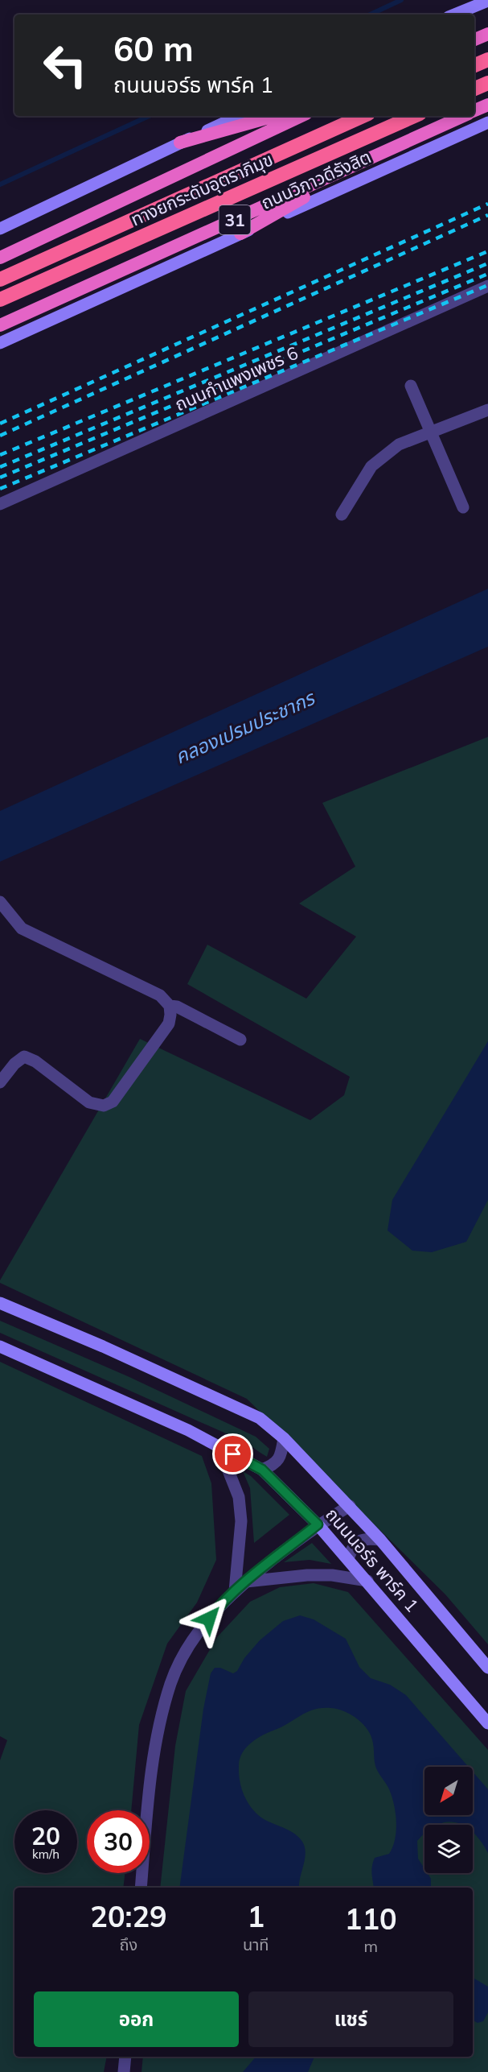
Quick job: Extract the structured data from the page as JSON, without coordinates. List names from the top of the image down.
{
  "streets": {
    "highway": ["ถนนวิภาวดีรังสิต", "ทางยกระดับอุตราภิมุข", "31"],
    "main road": ["ถนนนอร์ธ พาร์ค 1"],
    "street": ["ถนนกำแพงเพชร 6"]
  },
  "water": ["คลองเปรมประชากร"],
  "north": "bottom left",
  "page": {
    "turn": ["60 m", "ถนนนอร์ธ พาร์ค 1"],
    "speed": "20 km/h",
    "limit": "30",
    "eta": [
      "20:29",
      "ถึง",
      "1",
      "นาที",
      "110",
      "m"
    ],
    "buttons": ["ออก", "แชร์"]
  }
}
